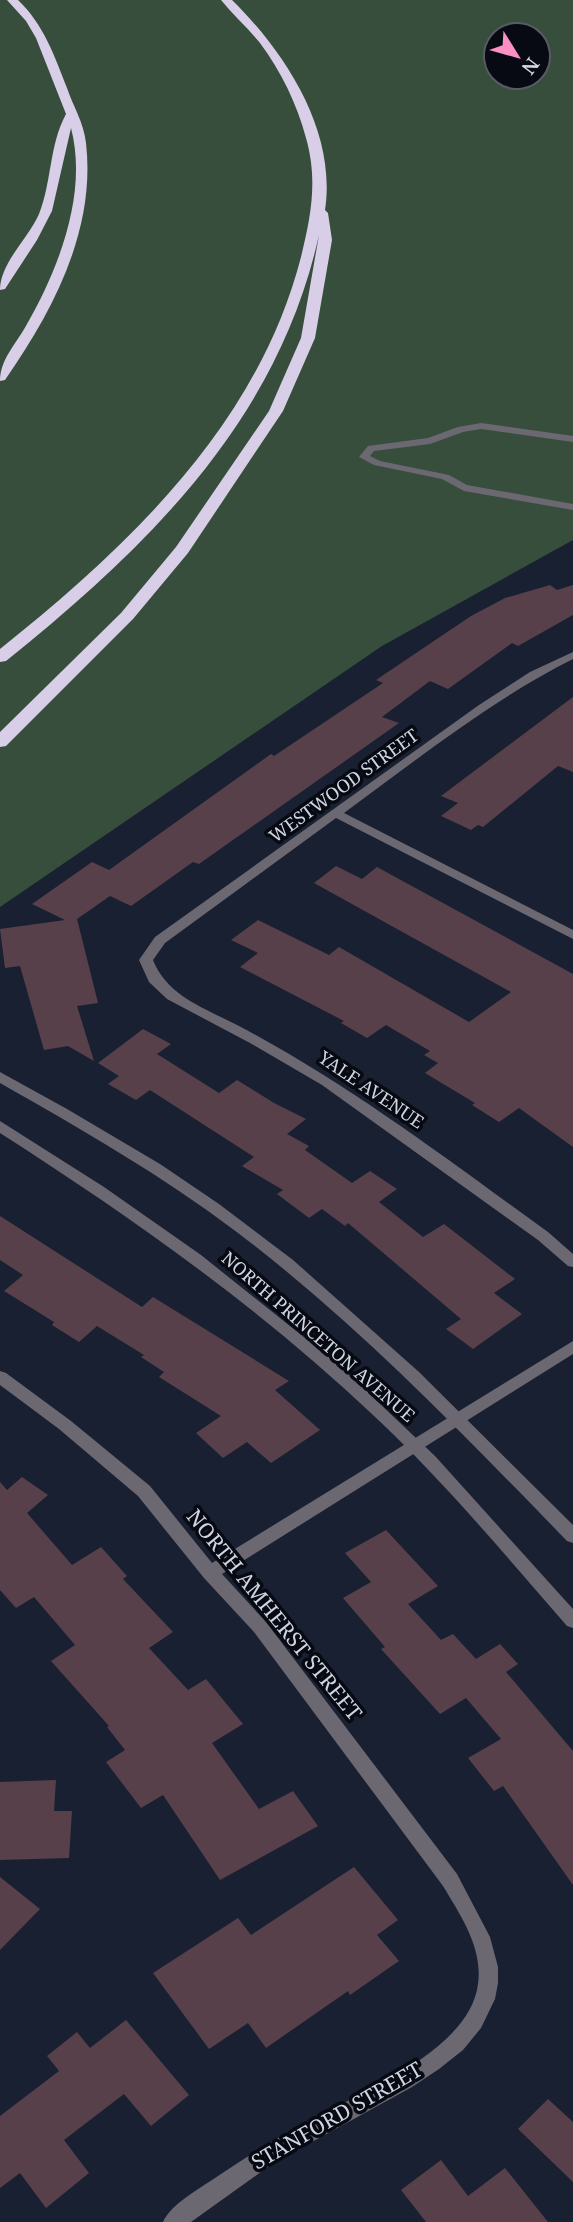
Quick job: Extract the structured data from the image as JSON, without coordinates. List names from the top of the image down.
{
  "streets": {
    "street": [
      "WESTWOOD STREET",
      "YALE AVENUE",
      "NORTH PRINCETON AVENUE",
      "NORTH AMHERST STREET",
      "STANFORD STREET"
    ]
  },
  "crossings": [
    ["WESTWOOD STREET", "YALE AVENUE"],
    ["NORTH AMHERST STREET", "STANFORD STREET"]
  ],
  "north": "bottom right"
}
